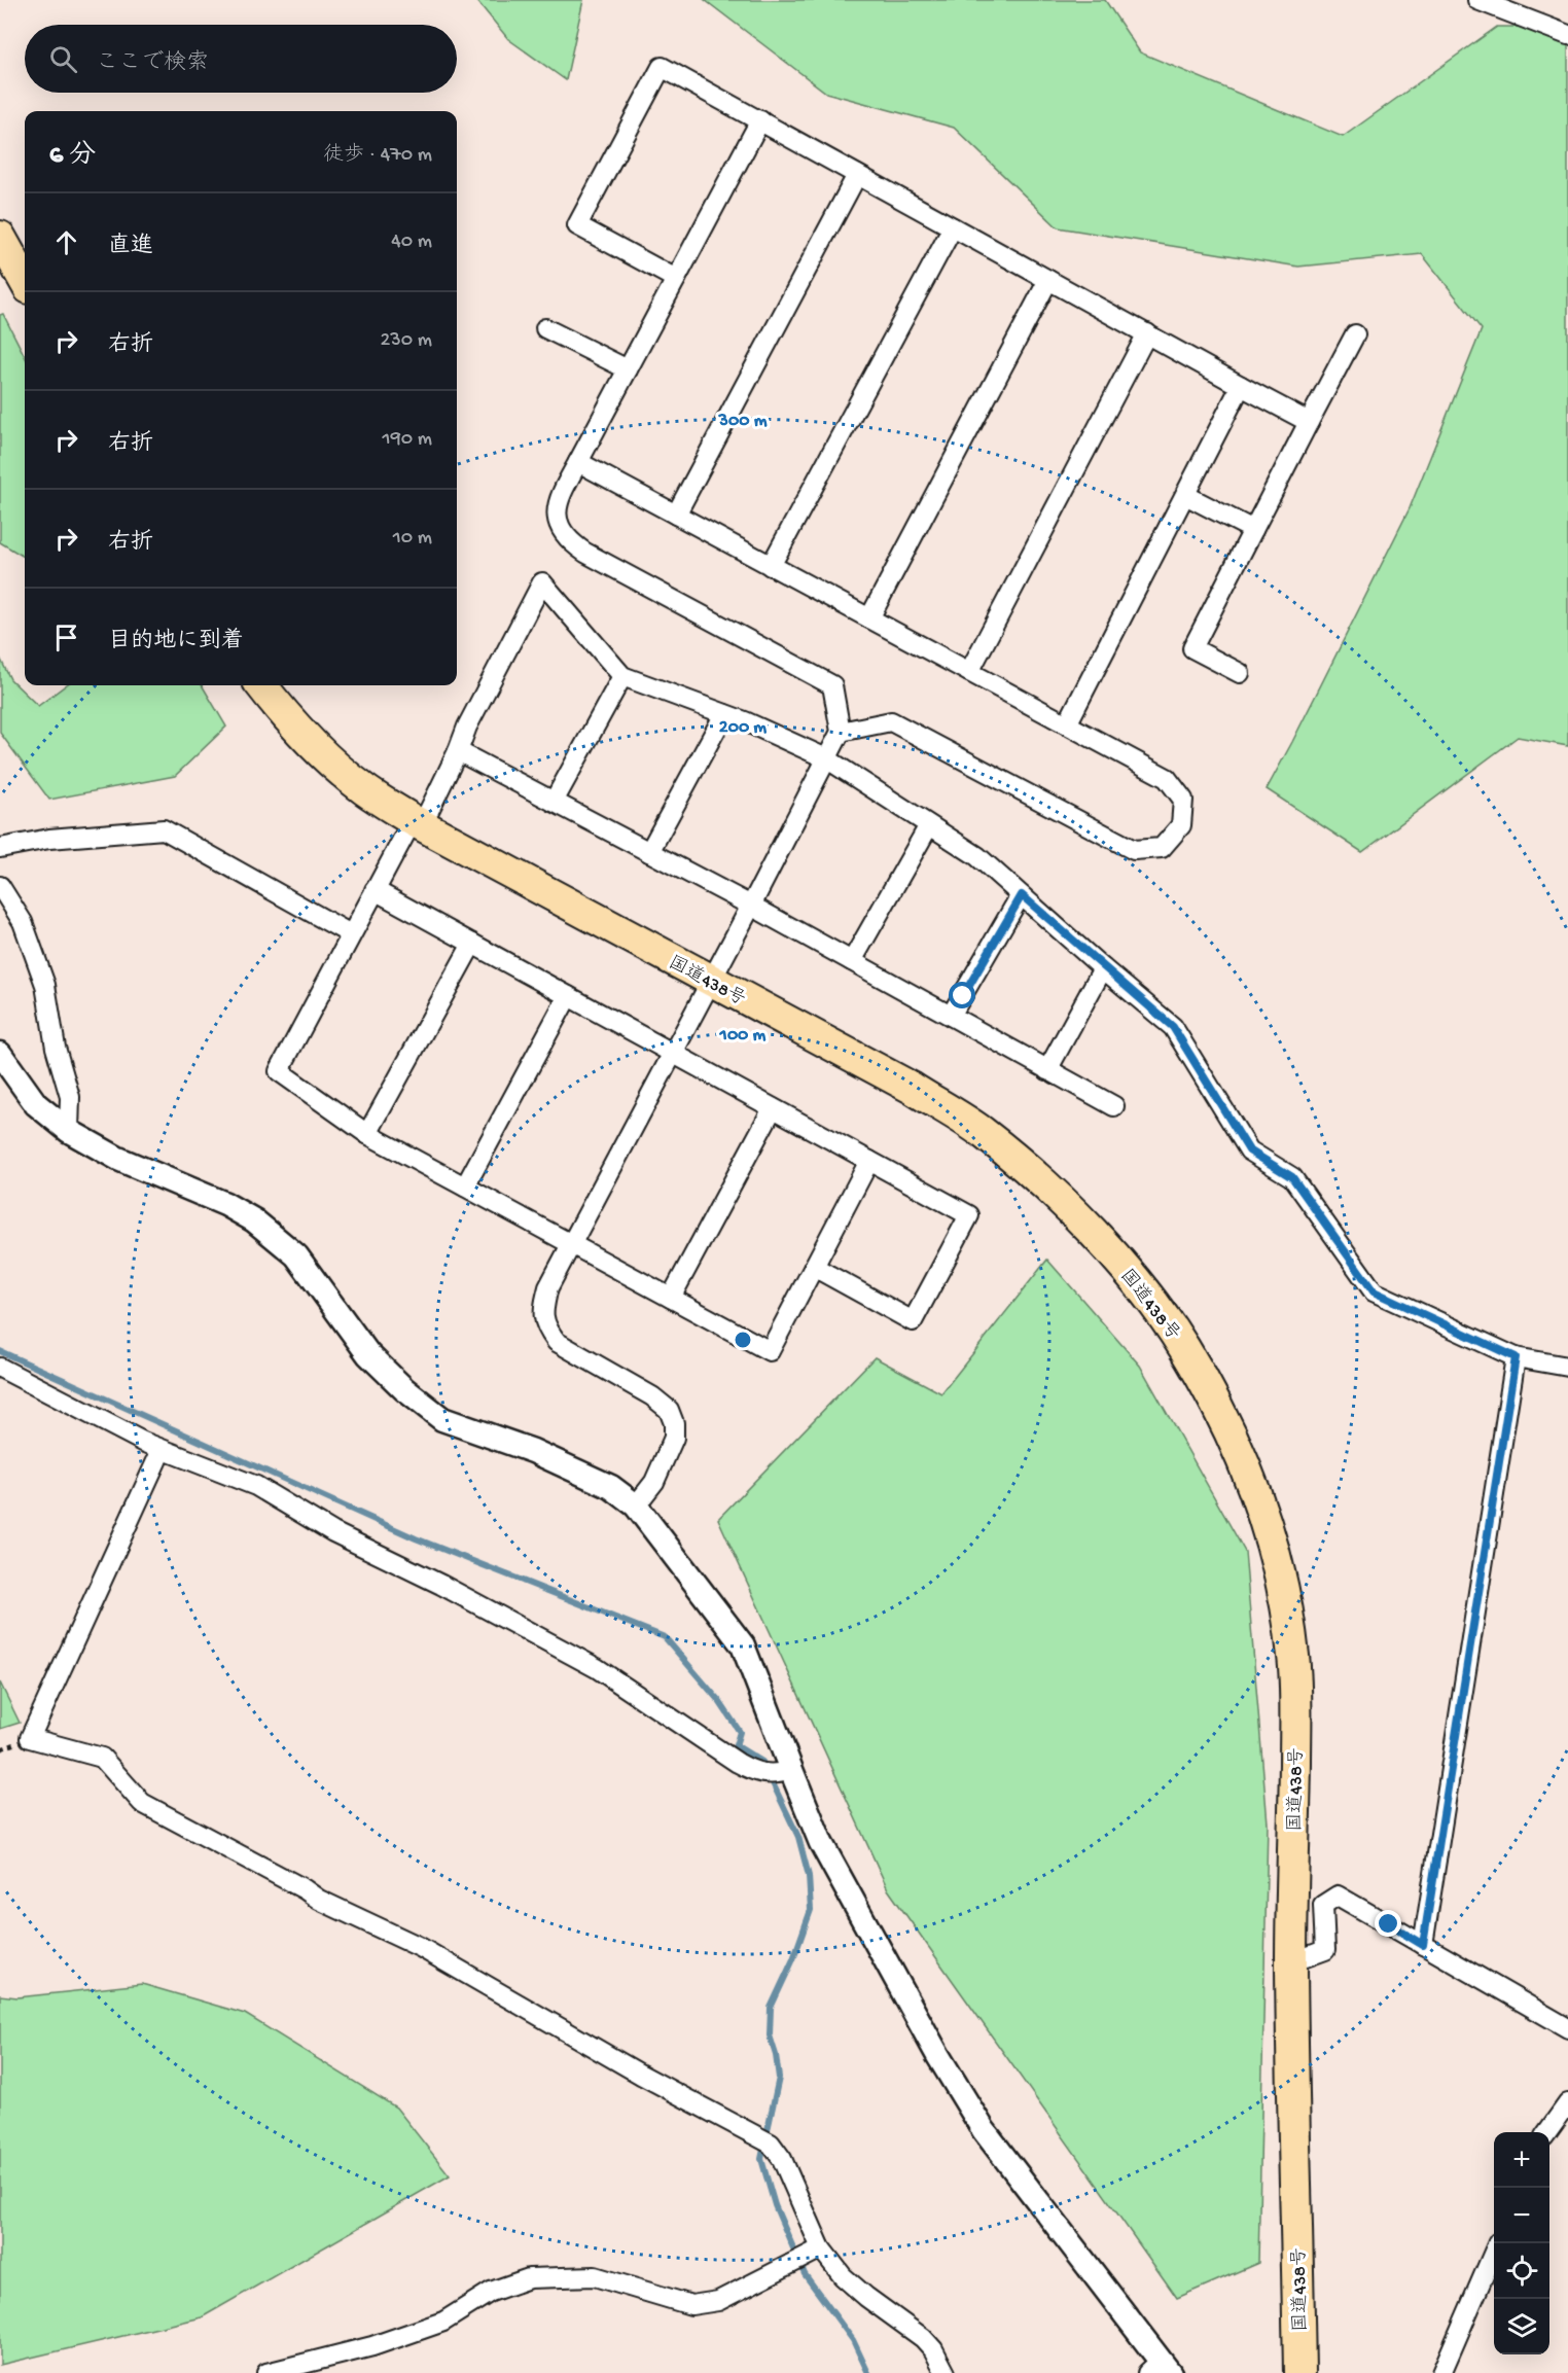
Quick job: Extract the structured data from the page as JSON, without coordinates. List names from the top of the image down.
{
  "streets": {
    "highway": ["国道438号"]
  },
  "page": {
    "search": "ここで検索",
    "heading": ["6 分", "徒歩 · 470 m"],
    "list": [
      ["直進", "40 m"],
      ["右折", "230 m"],
      ["右折", "190 m"],
      ["右折", "10 m"],
      "目的地に到着"
    ],
    "map_buttons": ["+", "−"]
  },
  "rings": ["300 m", "200 m", "100 m"]
}
